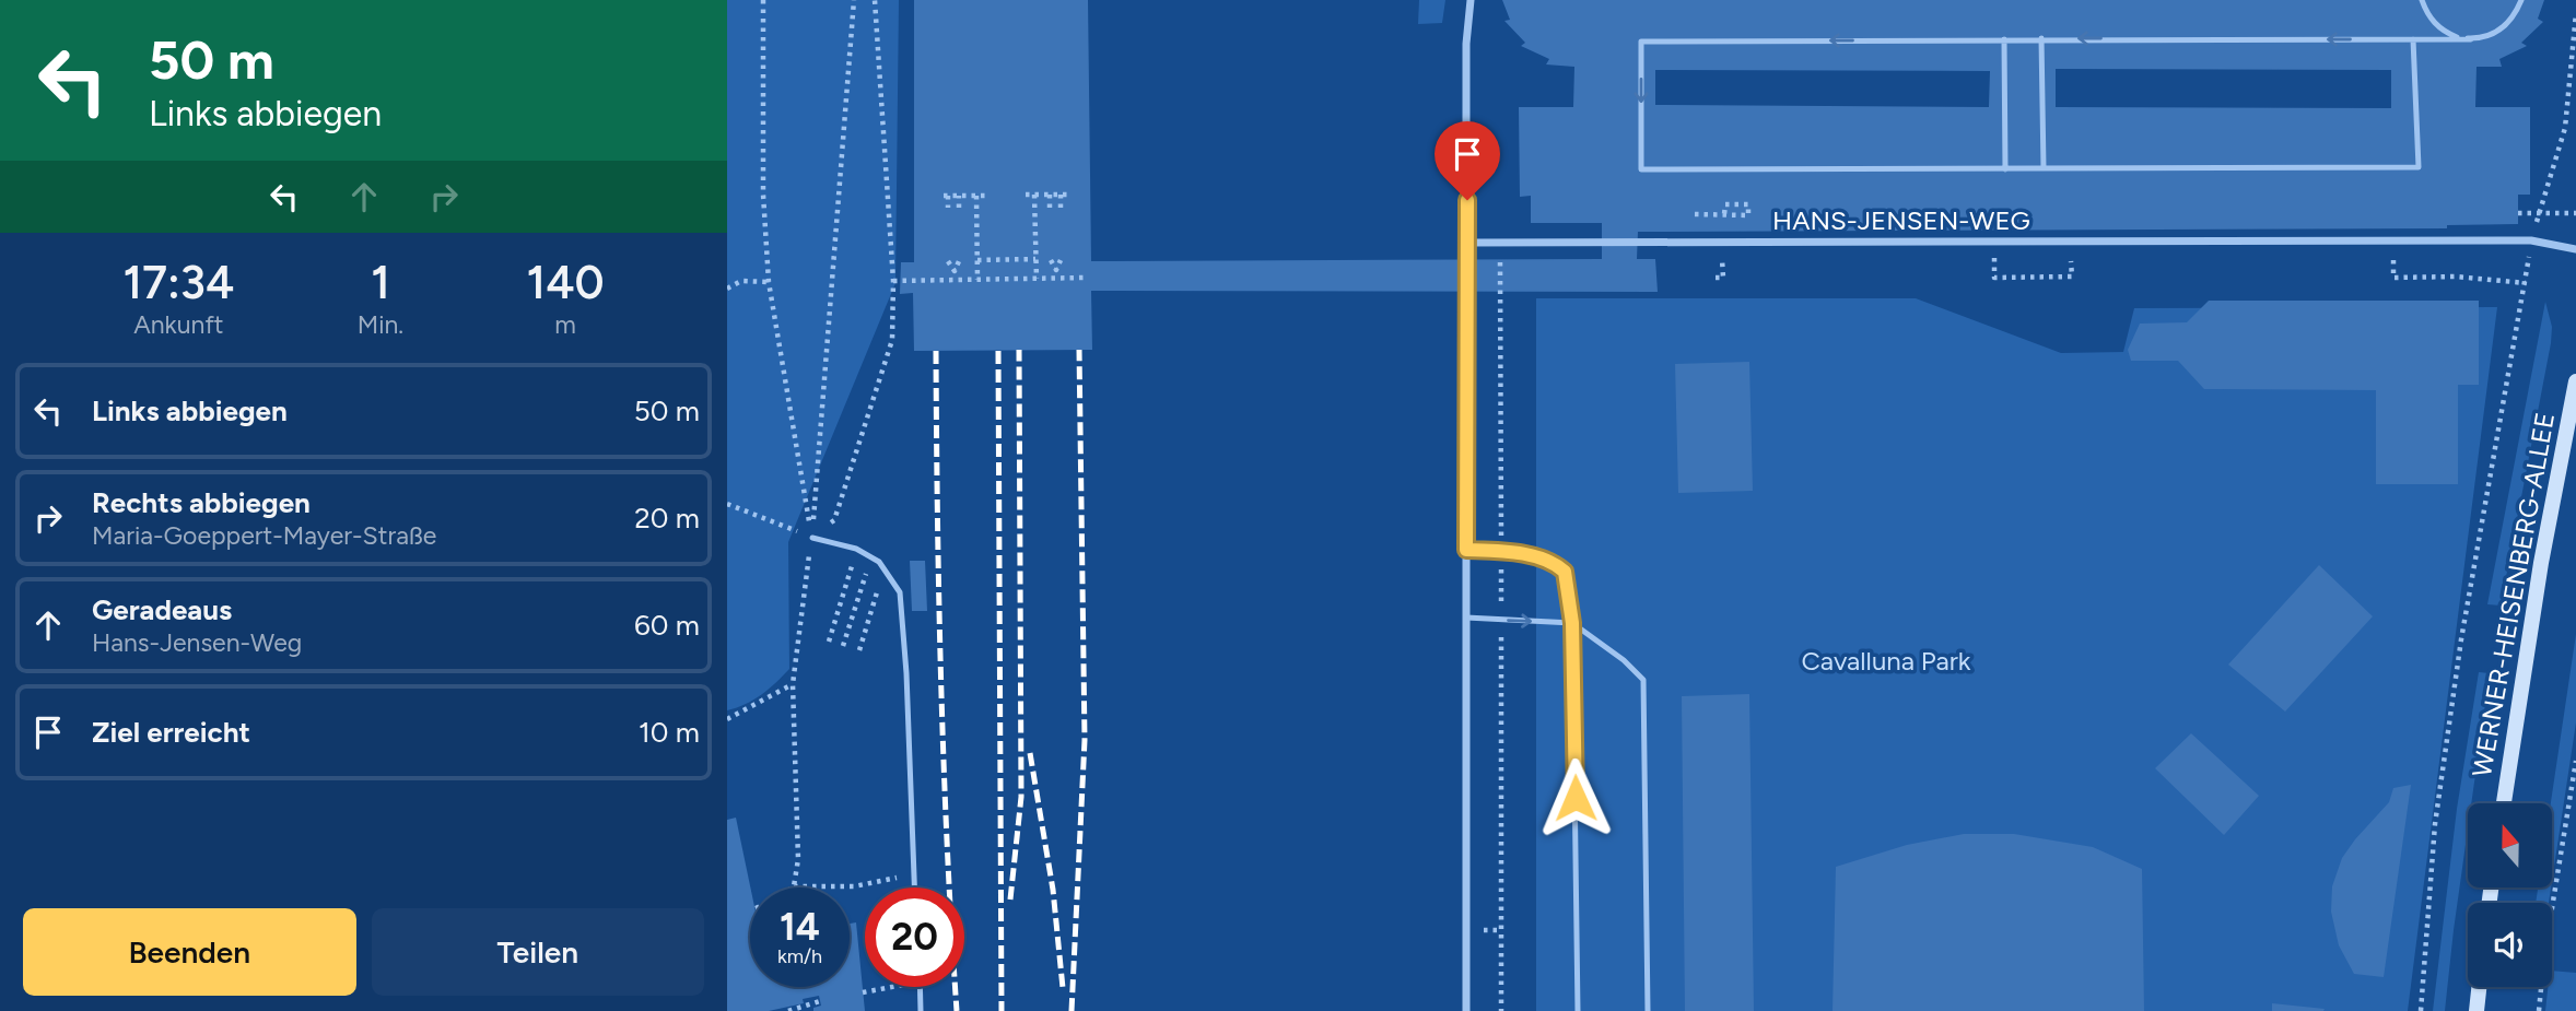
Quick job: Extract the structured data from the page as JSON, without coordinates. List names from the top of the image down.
{
  "streets": {
    "street": ["HANS-JENSEN-WEG", "WERNER-HEISENBERG-ALLEE"]
  },
  "parks": ["Cavalluna Park"],
  "north": "top",
  "page": {
    "turn": ["50 m", "Links abbiegen"],
    "eta": [
      "17:34",
      "Ankunft",
      "1",
      "Min.",
      "140",
      "m"
    ],
    "list": [
      {
        "name": "Links abbiegen",
        "value": "50 m"
      },
      {
        "name": "Rechts abbiegen",
        "note": "Maria-Goeppert-Mayer-Straße",
        "value": "20 m"
      },
      {
        "name": "Geradeaus",
        "note": "Hans-Jensen-Weg",
        "value": "60 m"
      },
      {
        "name": "Ziel erreicht",
        "value": "10 m"
      }
    ],
    "speed": "14 km/h",
    "limit": "20",
    "buttons": ["Beenden", "Teilen"]
  }
}
